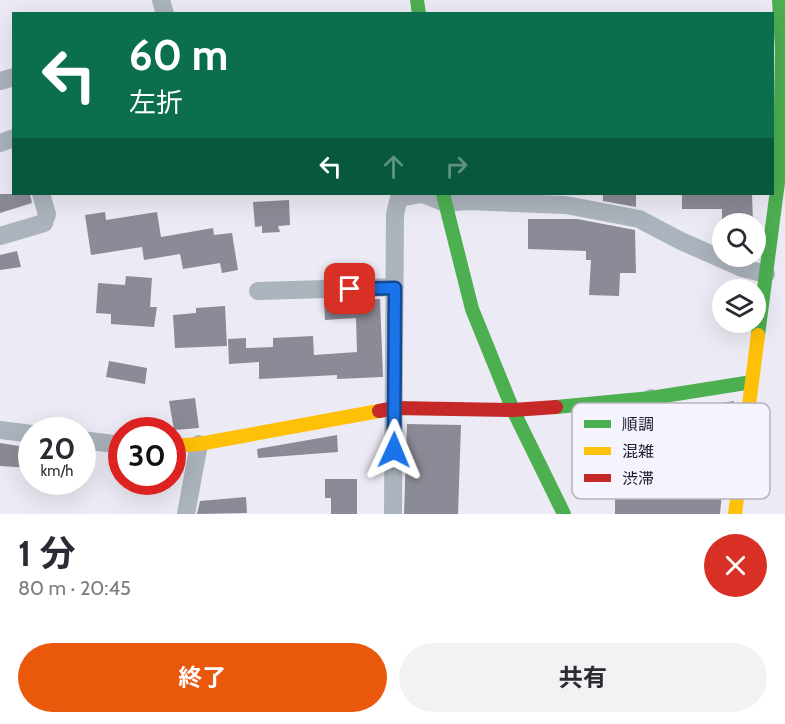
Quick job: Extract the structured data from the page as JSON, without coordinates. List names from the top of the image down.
{
  "legend": ["順調", "混雑", "渋滞"],
  "page": {
    "turn": ["60 m", "左折"],
    "speed": "20 km/h",
    "limit": "30",
    "heading": ["1 分", "80 m · 20:45"],
    "buttons": ["終了", "共有"]
  }
}
